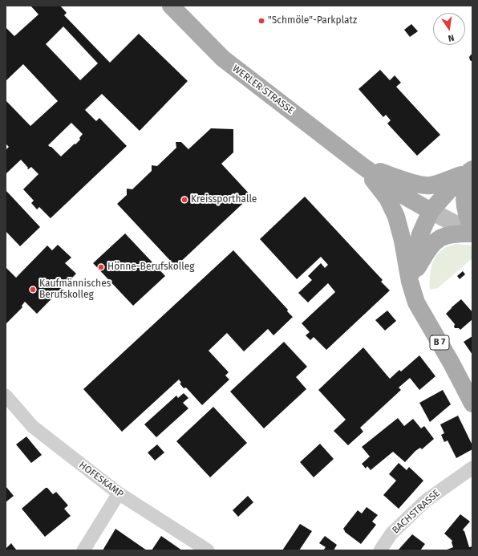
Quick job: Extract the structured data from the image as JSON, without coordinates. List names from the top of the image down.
{
  "streets": {
    "main road": ["WERLER STRASSE", "B 7"],
    "street": ["HOFESKAMP", "BACHSTRASSE"]
  },
  "crossings": [
    ["WERLER STRASSE", "B 7"]
  ],
  "places": [
    "\"Schmöle\"-Parkplatz",
    "Kreissporthalle",
    "Hönne-Berufskolleg",
    "Kaufmännisches Berufskolleg"
  ],
  "north": "bottom"
}
